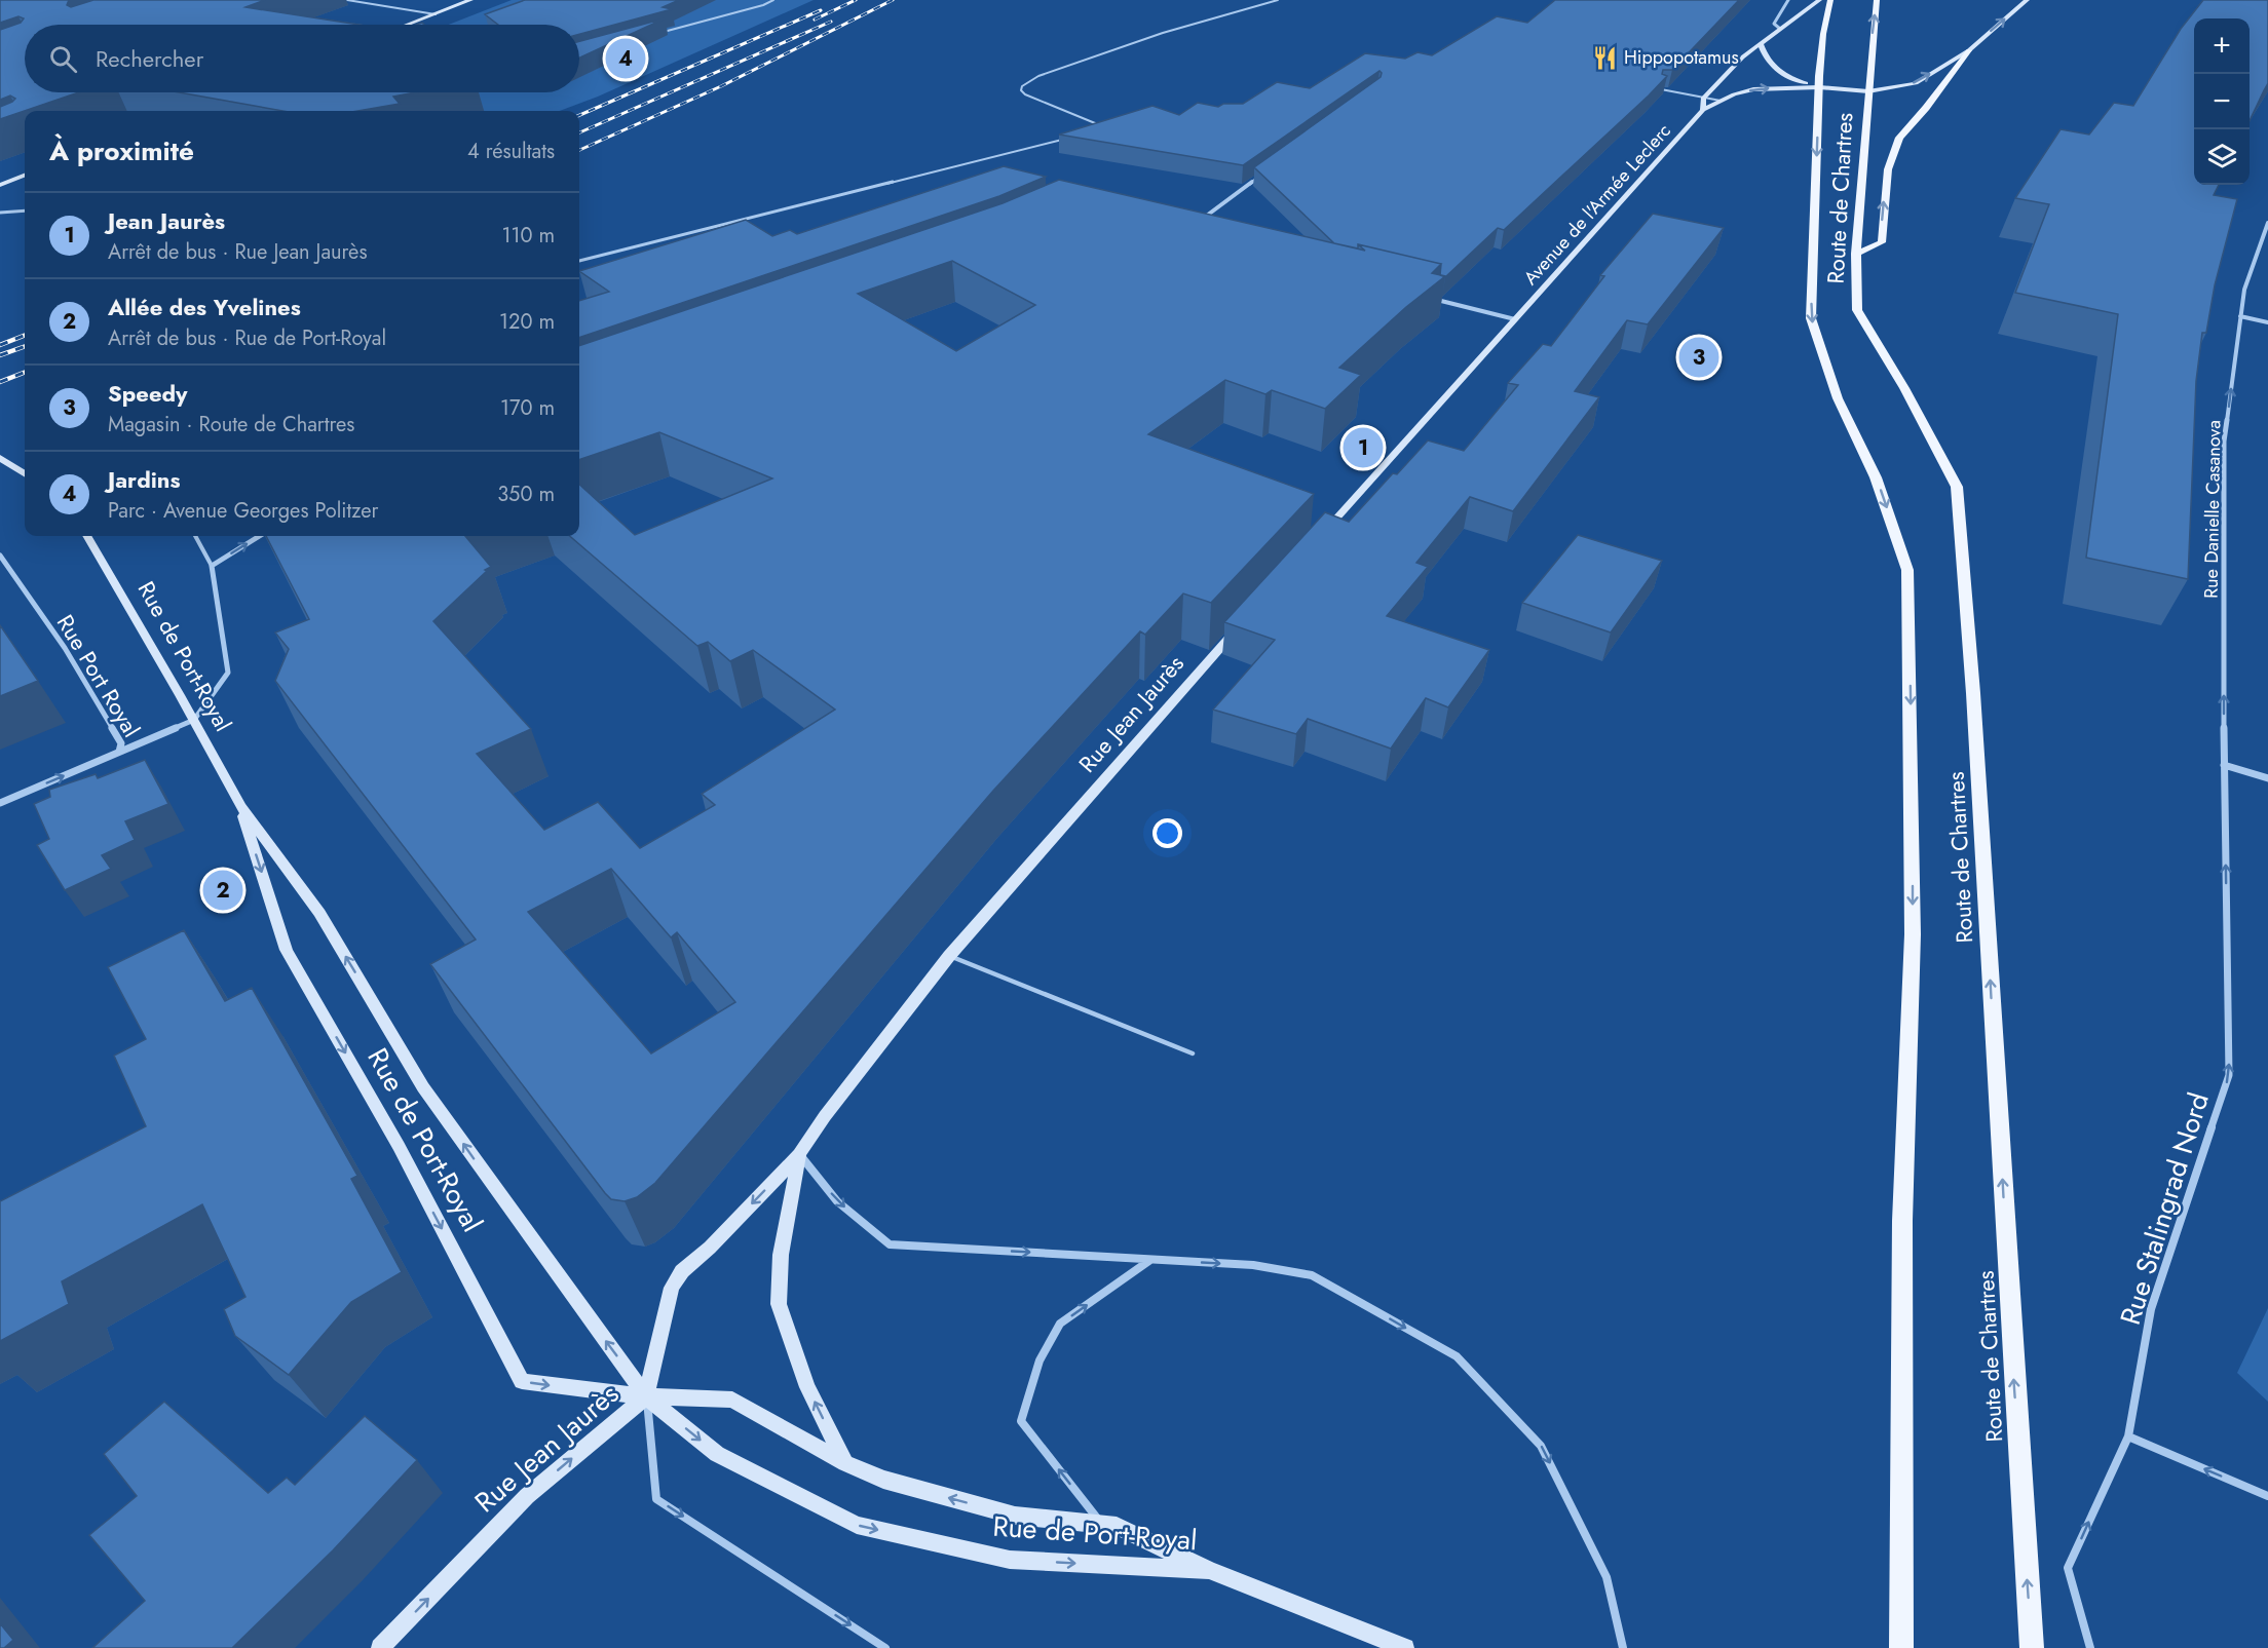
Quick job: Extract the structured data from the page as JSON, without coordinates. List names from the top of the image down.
{
  "streets": {
    "main road": ["Route de Chartres"],
    "street": [
      "Avenue de l'Armée Leclerc",
      "Rue Danielle Casanova",
      "Rue de Port-Royal",
      "Rue Port Royal",
      "Rue Jean Jaurès",
      "Rue Stalingrad Nord"
    ]
  },
  "crossings": [
    ["Route de Chartres", "Avenue de l'Armée Leclerc"],
    ["Rue Danielle Casanova", "Rue Stalingrad Nord"],
    ["Rue de Port-Royal", "Rue Port Royal"],
    ["Rue de Port-Royal", "Rue Jean Jaurès"]
  ],
  "one_way": ["Rue Danielle Casanova", "Rue Stalingrad Nord"],
  "places": {
    "restaurant": ["Hippopotamus"]
  },
  "page": {
    "map_buttons": ["+", "−"],
    "search": "Rechercher",
    "pins": [
      "4",
      "3",
      "1",
      "2"
    ],
    "heading": ["À proximité", "4 résultats"],
    "list": [
      {
        "mark": "1",
        "name": "Jean Jaurès",
        "note": "Arrêt de bus · Rue Jean Jaurès",
        "value": "110 m"
      },
      {
        "mark": "2",
        "name": "Allée des Yvelines",
        "note": "Arrêt de bus · Rue de Port-Royal",
        "value": "120 m"
      },
      {
        "mark": "3",
        "name": "Speedy",
        "note": "Magasin · Route de Chartres",
        "value": "170 m"
      },
      {
        "mark": "4",
        "name": "Jardins",
        "note": "Parc · Avenue Georges Politzer",
        "value": "350 m"
      }
    ]
  }
}
